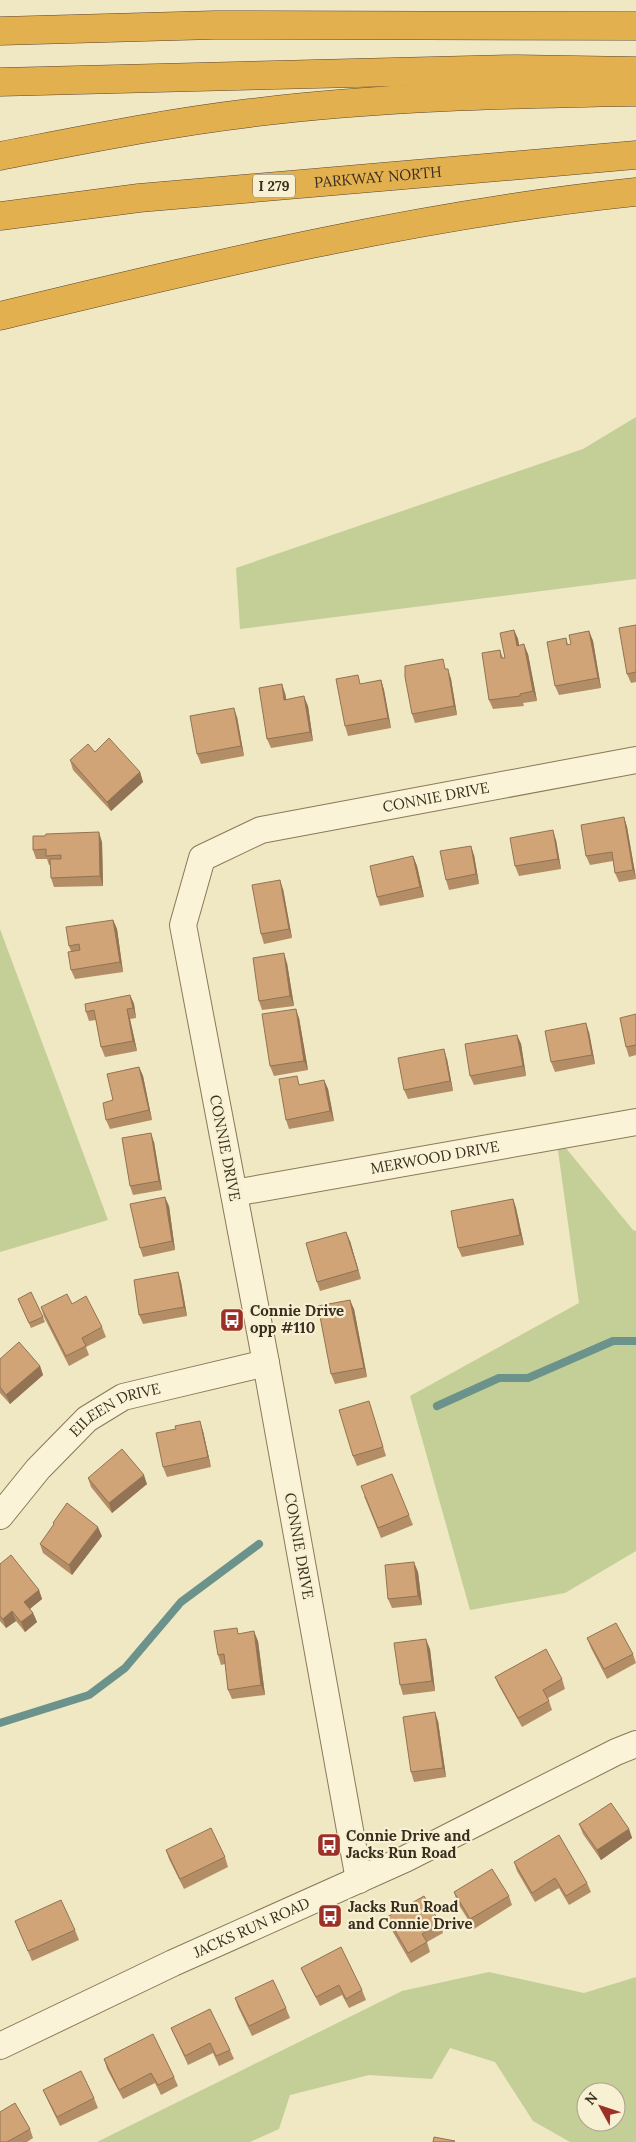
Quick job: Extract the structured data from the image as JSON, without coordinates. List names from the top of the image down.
{
  "streets": {
    "highway": ["PARKWAY NORTH", "I 279"],
    "street": [
      "CONNIE DRIVE",
      "MERWOOD DRIVE",
      "EILEEN DRIVE",
      "JACKS RUN ROAD"
    ]
  },
  "crossings": [
    ["CONNIE DRIVE", "MERWOOD DRIVE"],
    ["CONNIE DRIVE", "EILEEN DRIVE"],
    ["CONNIE DRIVE", "JACKS RUN ROAD"]
  ],
  "places": {
    "bus stop": ["Connie Drive opp #110", "Connie Drive and Jacks Run Road", "Jacks Run Road and Connie Drive"]
  },
  "north": "top left"
}
